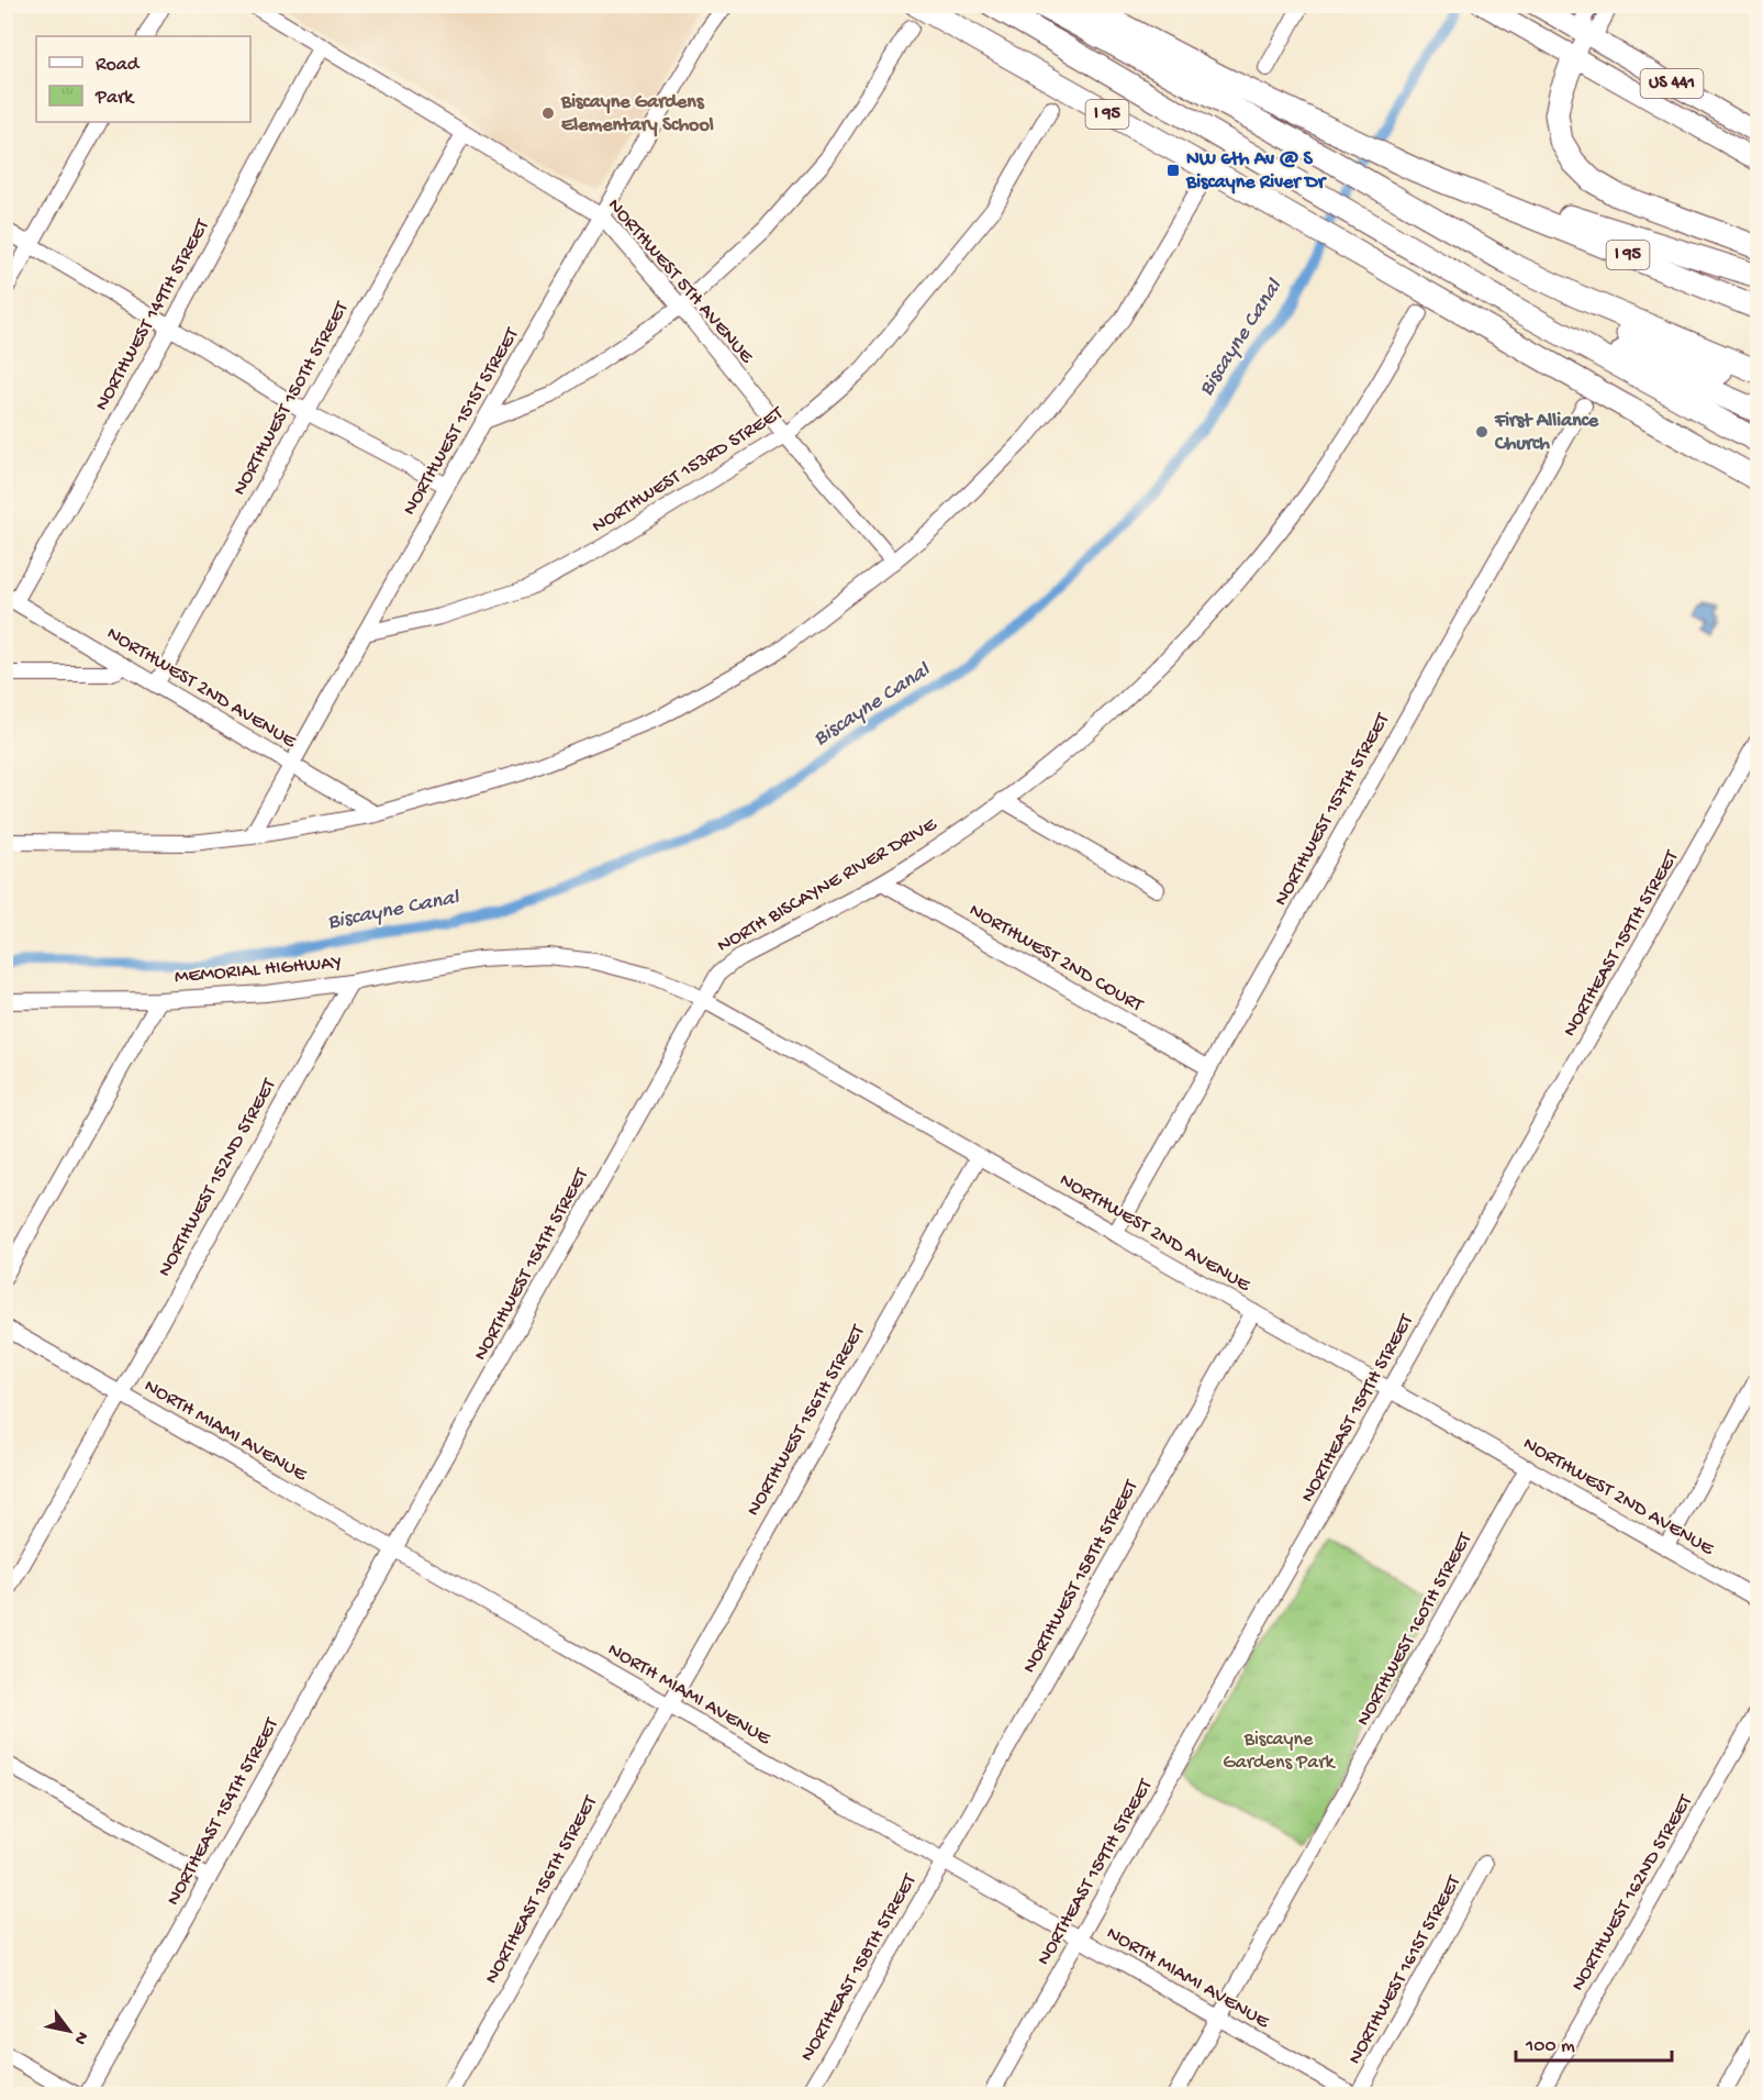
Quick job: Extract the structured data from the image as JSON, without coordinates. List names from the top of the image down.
{
  "streets": {
    "highway": ["I 95"],
    "main road": ["US 441"],
    "street": [
      "NORTHWEST 5TH AVENUE",
      "NORTHWEST 149TH STREET",
      "NORTHWEST 150TH STREET",
      "NORTHWEST 151ST STREET",
      "NORTHWEST 153RD STREET",
      "NORTHWEST 2ND AVENUE",
      "NORTHWEST 157TH STREET",
      "NORTH BISCAYNE RIVER DRIVE",
      "NORTHEAST 159TH STREET",
      "NORTHWEST 2ND COURT",
      "MEMORIAL HIGHWAY",
      "NORTHWEST 152ND STREET",
      "NORTHWEST 154TH STREET",
      "NORTHWEST 156TH STREET",
      "NORTH MIAMI AVENUE",
      "NORTHWEST 158TH STREET",
      "NORTHWEST 160TH STREET",
      "NORTHEAST 154TH STREET",
      "NORTHEAST 156TH STREET",
      "NORTHWEST 162ND STREET",
      "NORTHEAST 158TH STREET",
      "NORTHWEST 161ST STREET"
    ]
  },
  "crossings": [
    ["I 95", "NORTH BISCAYNE RIVER DRIVE"],
    ["NORTHWEST 5TH AVENUE", "NORTHWEST 149TH STREET"],
    ["NORTHWEST 5TH AVENUE", "NORTHWEST 150TH STREET"],
    ["NORTHWEST 5TH AVENUE", "NORTHWEST 151ST STREET"],
    ["NORTHWEST 5TH AVENUE", "NORTHWEST 153RD STREET"],
    ["NORTHWEST 149TH STREET", "NORTHWEST 2ND AVENUE"],
    ["NORTHWEST 150TH STREET", "NORTHWEST 2ND AVENUE"],
    ["NORTHWEST 151ST STREET", "NORTHWEST 153RD STREET"],
    ["NORTHWEST 151ST STREET", "NORTHWEST 2ND AVENUE"],
    ["NORTHWEST 2ND AVENUE", "NORTHWEST 157TH STREET"],
    ["NORTHWEST 2ND AVENUE", "NORTH BISCAYNE RIVER DRIVE"],
    ["NORTHWEST 2ND AVENUE", "NORTHEAST 159TH STREET"],
    ["NORTHWEST 2ND AVENUE", "MEMORIAL HIGHWAY"],
    ["NORTHWEST 2ND AVENUE", "NORTHWEST 154TH STREET"],
    ["NORTHWEST 2ND AVENUE", "NORTHWEST 156TH STREET"],
    ["NORTHWEST 2ND AVENUE", "NORTHWEST 158TH STREET"],
    ["NORTHWEST 2ND AVENUE", "NORTHWEST 160TH STREET"],
    ["NORTHWEST 157TH STREET", "NORTHWEST 2ND COURT"],
    ["NORTH BISCAYNE RIVER DRIVE", "NORTHWEST 2ND COURT"],
    ["NORTH BISCAYNE RIVER DRIVE", "NORTHWEST 154TH STREET"],
    ["NORTHEAST 159TH STREET", "NORTH MIAMI AVENUE"],
    ["MEMORIAL HIGHWAY", "NORTHWEST 152ND STREET"],
    ["NORTHWEST 152ND STREET", "NORTH MIAMI AVENUE"],
    ["NORTHWEST 154TH STREET", "NORTH MIAMI AVENUE"],
    ["NORTHWEST 154TH STREET", "NORTHEAST 154TH STREET"],
    ["NORTHWEST 156TH STREET", "NORTH MIAMI AVENUE"],
    ["NORTHWEST 156TH STREET", "NORTHEAST 156TH STREET"],
    ["NORTH MIAMI AVENUE", "NORTHWEST 158TH STREET"],
    ["NORTH MIAMI AVENUE", "NORTHWEST 160TH STREET"],
    ["NORTH MIAMI AVENUE", "NORTHEAST 154TH STREET"],
    ["NORTH MIAMI AVENUE", "NORTHEAST 156TH STREET"],
    ["NORTH MIAMI AVENUE", "NORTHEAST 158TH STREET"],
    ["NORTH MIAMI AVENUE", "NORTHWEST 161ST STREET"],
    ["NORTHWEST 158TH STREET", "NORTHEAST 158TH STREET"]
  ],
  "water": ["Biscayne Canal"],
  "parks": ["Biscayne Gardens Park"],
  "places": {
    "other": ["Biscayne Gardens Elementary School", "First Alliance Church"],
    "transit": ["NW 6th Av @ S Biscayne River Dr"]
  },
  "legend": ["Road", "Park"],
  "scale_bar": "100 m",
  "north": "bottom right"
}
